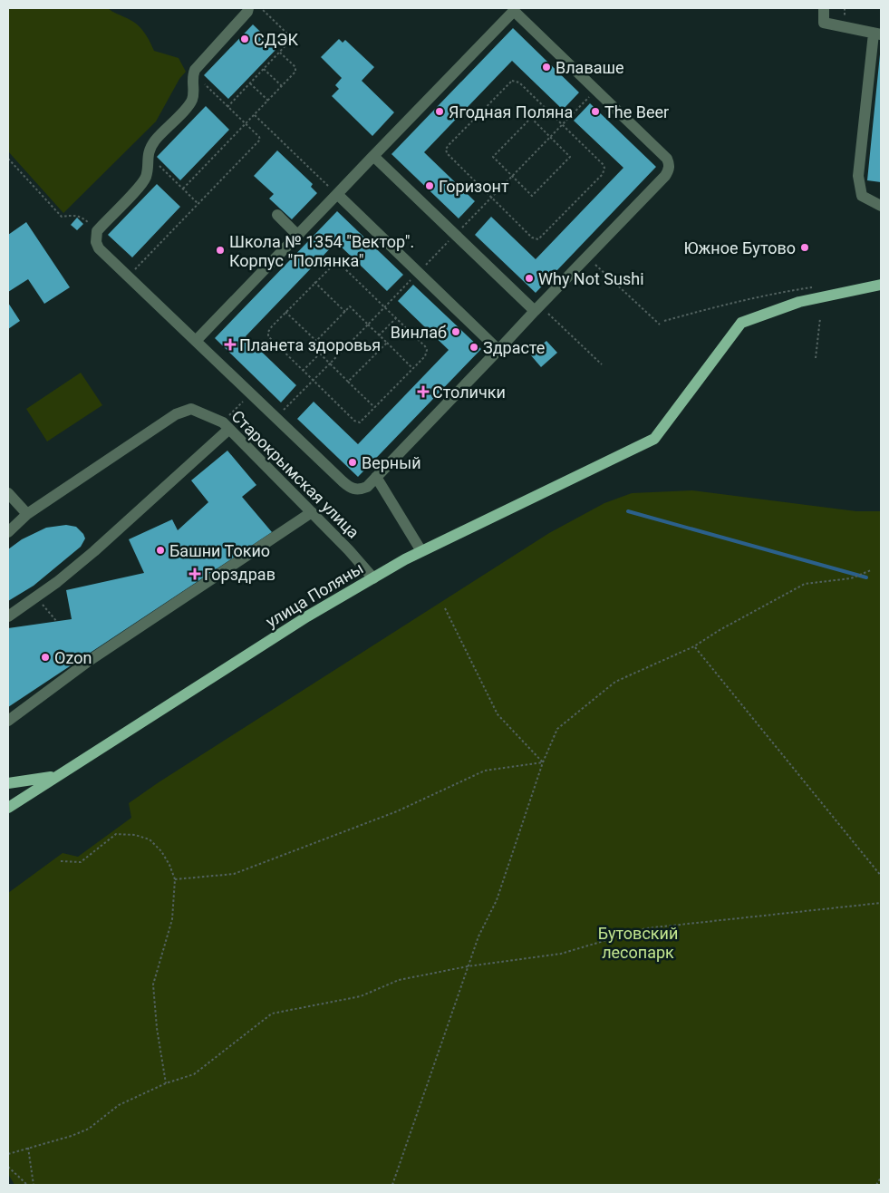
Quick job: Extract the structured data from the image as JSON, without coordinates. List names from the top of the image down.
{
  "streets": {
    "main road": ["улица Поляны"],
    "street": ["Старокрымская улица"]
  },
  "crossings": [
    ["Старокрымская улица", "улица Поляны"]
  ],
  "parks": ["Бутовский лесопарк"],
  "places": {
    "other": [
      "СДЭК",
      "Влаваше",
      "Ягодная Поляна",
      "The Beer",
      "Горизонт",
      "Южное Бутово",
      "Школа № 1354 \"Вектор\". Корпус \"Полянка\"",
      "Why Not Sushi",
      "Винлаб",
      "Здрасте",
      "Верный",
      "Башни Токио",
      "Ozon"
    ],
    "health": ["Планета здоровья", "Столички", "Горздрав"]
  }
}
